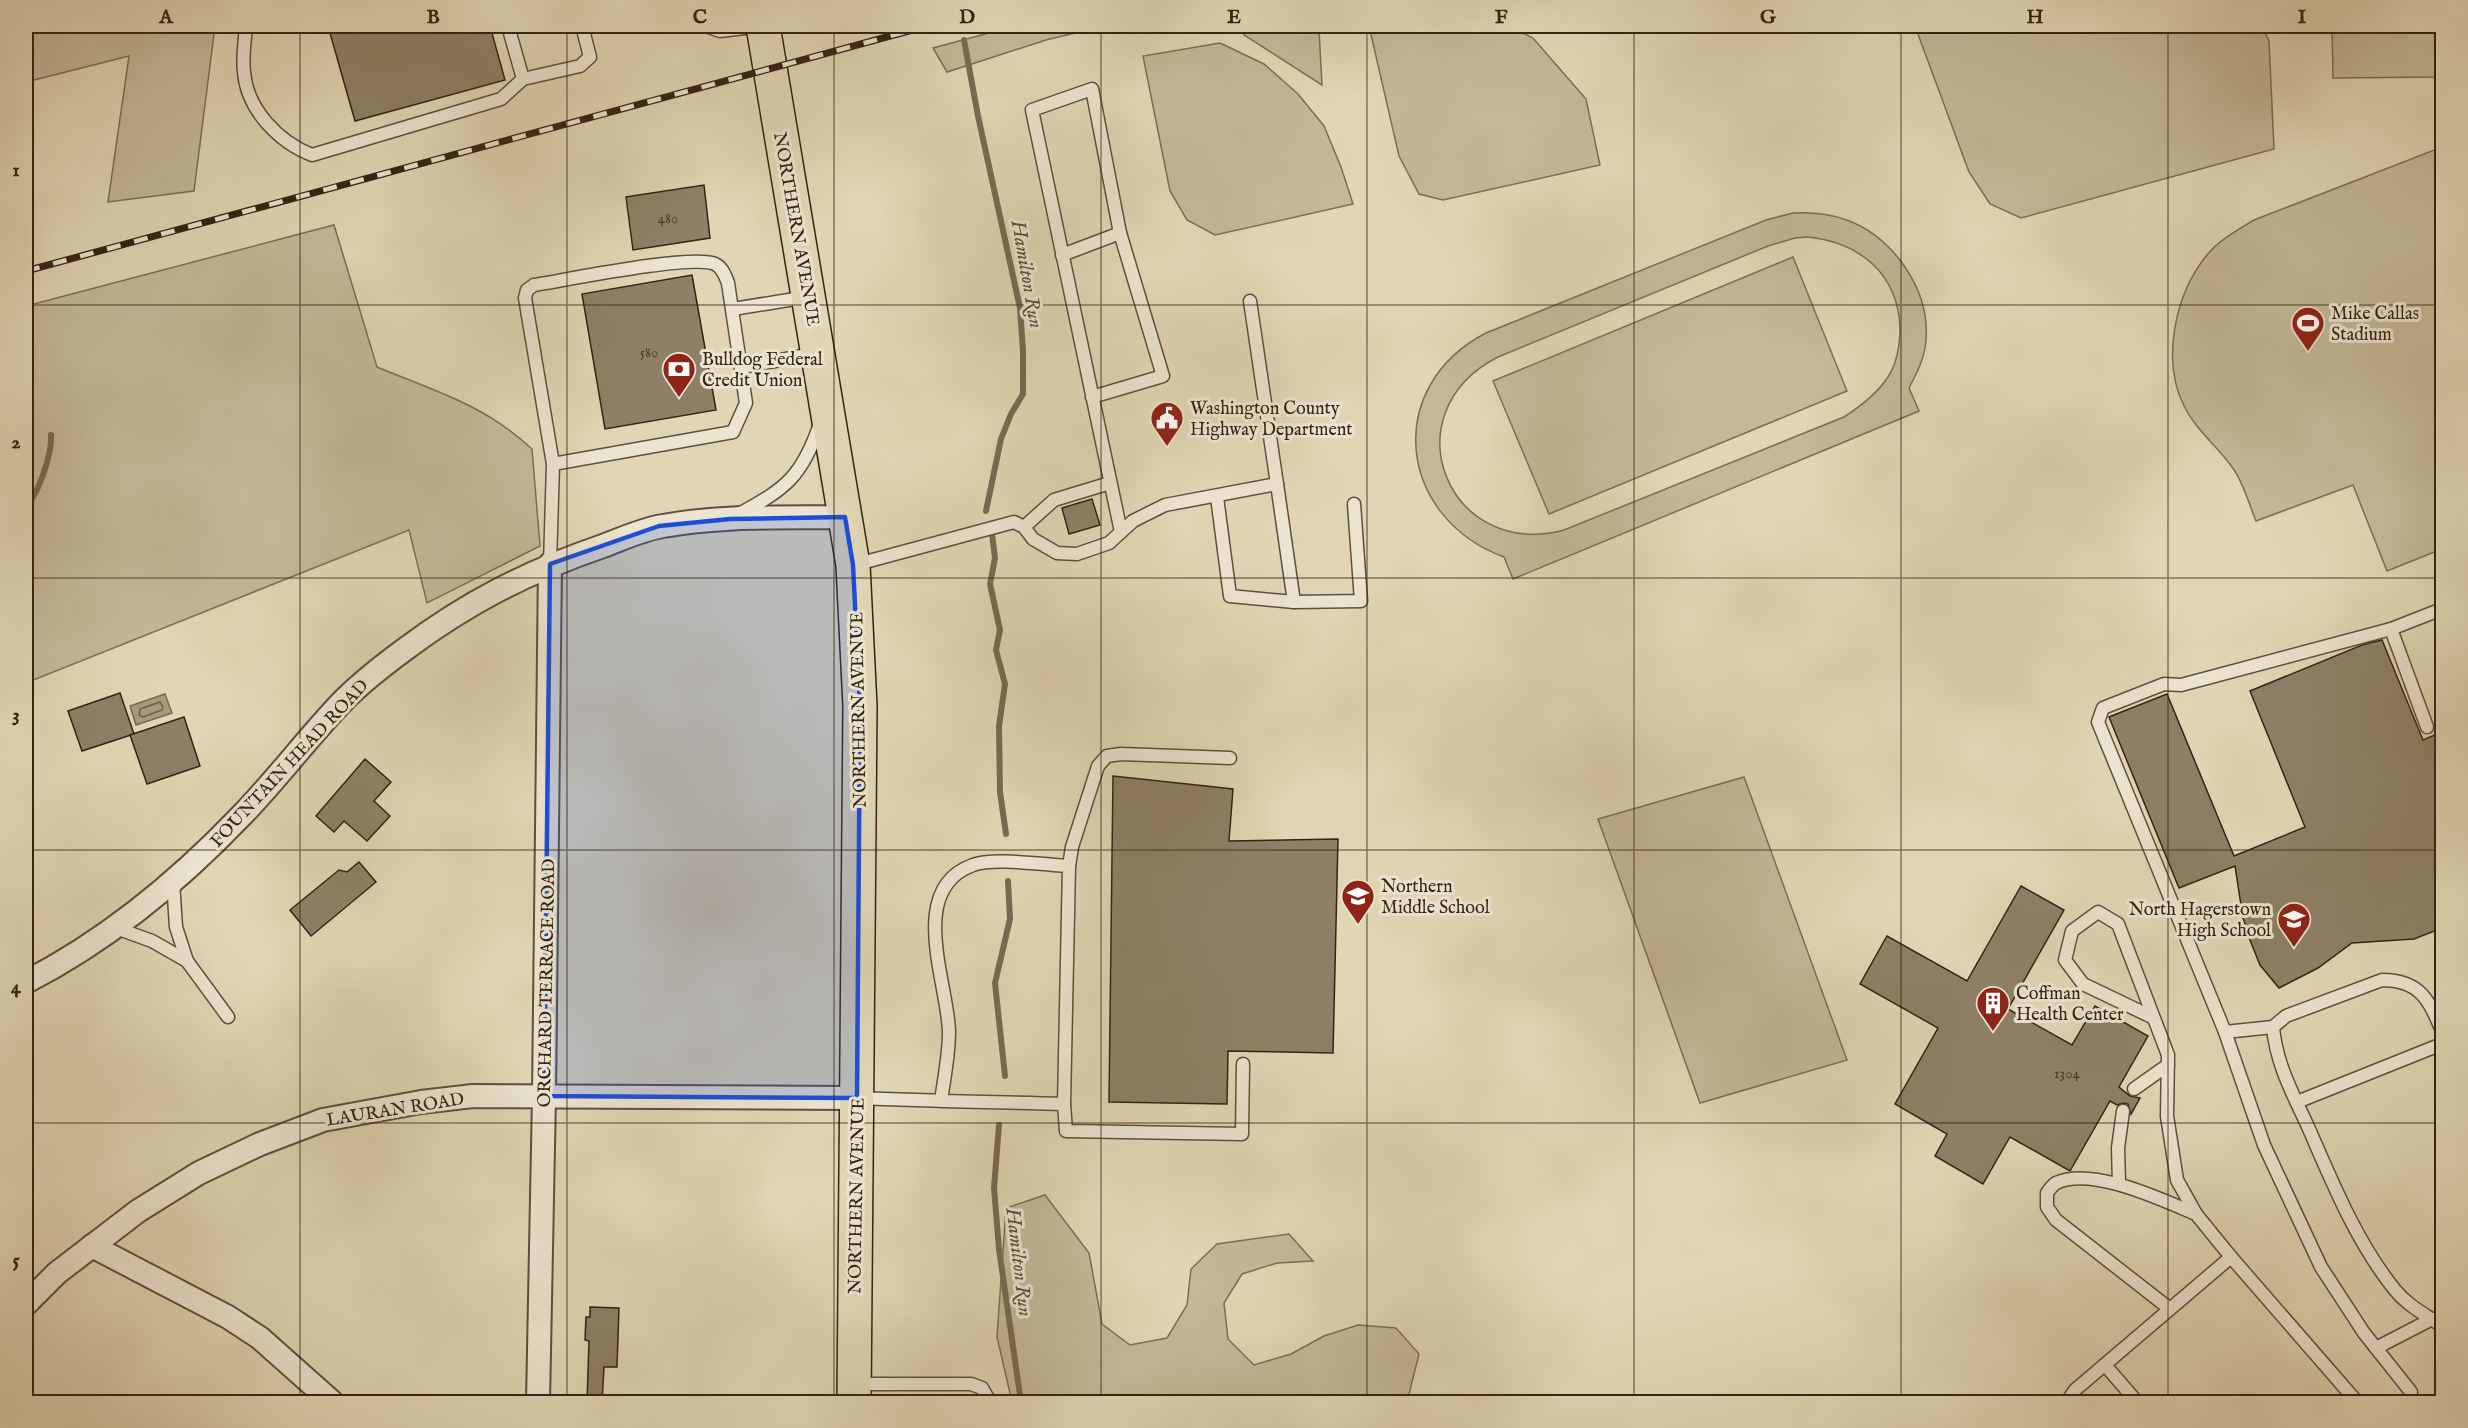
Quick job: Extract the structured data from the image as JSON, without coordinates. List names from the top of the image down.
{
  "streets": {
    "main road": ["NORTHERN AVENUE"],
    "street": ["FOUNTAIN HEAD ROAD", "ORCHARD TERRACE ROAD", "LAURAN ROAD"]
  },
  "crossings": [
    ["NORTHERN AVENUE", "FOUNTAIN HEAD ROAD"],
    ["NORTHERN AVENUE", "LAURAN ROAD"],
    ["FOUNTAIN HEAD ROAD", "ORCHARD TERRACE ROAD"],
    ["ORCHARD TERRACE ROAD", "LAURAN ROAD"]
  ],
  "water": ["Hamilton Run"],
  "places": {
    "sports": ["Mike Callas Stadium"],
    "bank": ["Bulldog Federal Credit Union"],
    "public building": ["Washington County Highway Department"],
    "school or university": ["Northern Middle School", "North Hagerstown High School"],
    "building": ["Coffman Health Center"]
  },
  "house_numbers": ["480", "580", "1304"],
  "grid": {
    "columns": [
      "A",
      "B",
      "C",
      "D",
      "E",
      "F",
      "G",
      "H",
      "I"
    ],
    "rows": [
      "1",
      "2",
      "3",
      "4",
      "5"
    ]
  }
}
